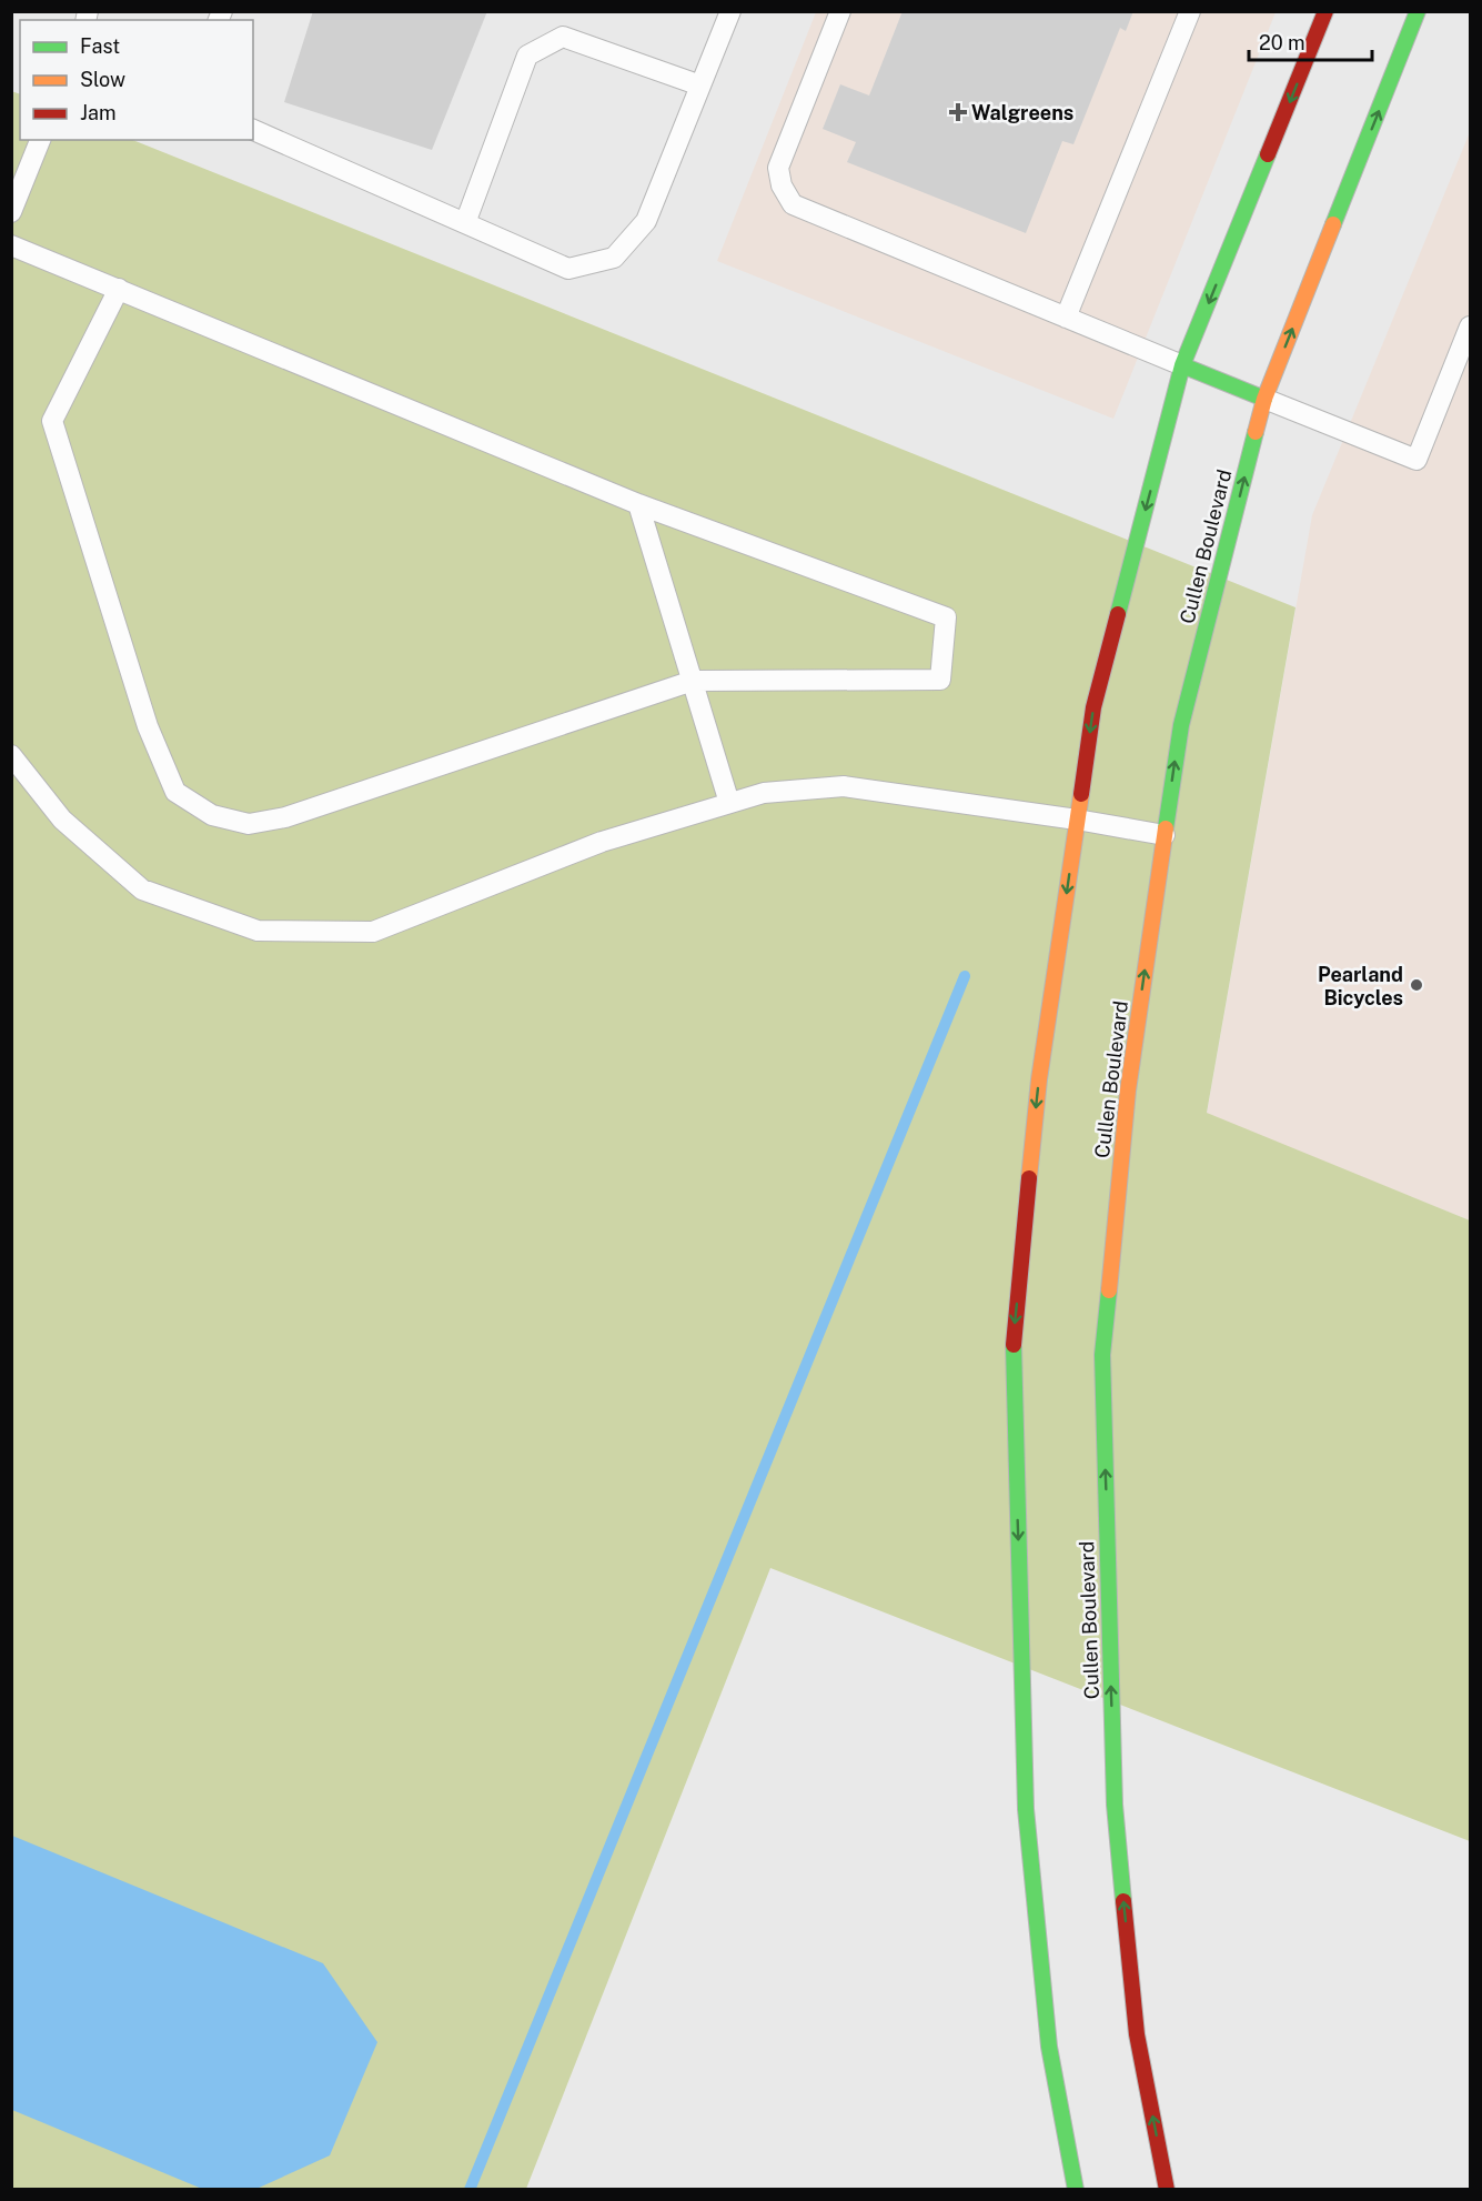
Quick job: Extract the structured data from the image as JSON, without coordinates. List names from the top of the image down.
{
  "streets": {
    "main road": ["Cullen Boulevard"]
  },
  "places": {
    "health": ["Walgreens"],
    "other": ["Pearland Bicycles"]
  },
  "legend": ["Fast", "Slow", "Jam"],
  "scale_bar": "20 m"
}
